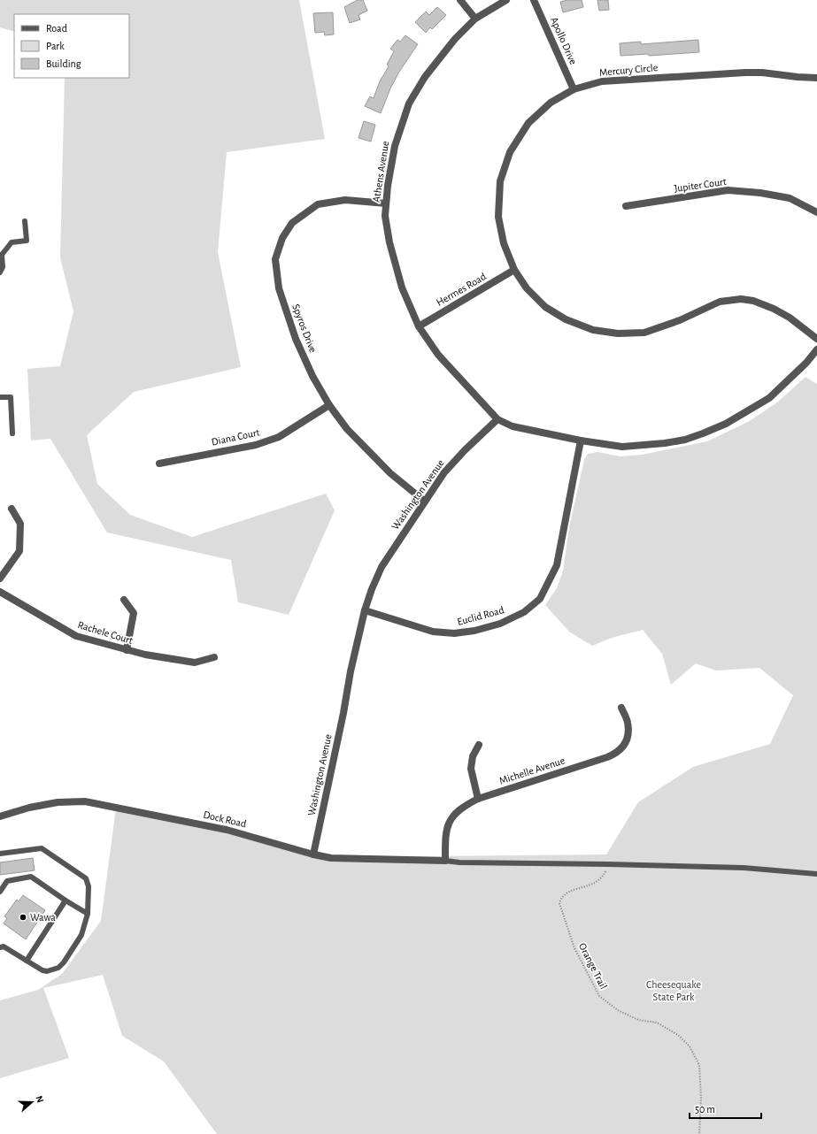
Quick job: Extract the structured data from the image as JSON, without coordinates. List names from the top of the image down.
{
  "streets": {
    "street": [
      "Apollo Drive",
      "Mercury Circle",
      "Athens Avenue",
      "Jupiter Court",
      "Hermes Road",
      "Spyros Drive",
      "Diana Court",
      "Washington Avenue",
      "Euclid Road",
      "Rachele Court",
      "Michelle Avenue",
      "Dock Road"
    ],
    "path": ["Orange Trail"]
  },
  "crossings": [
    ["Apollo Drive", "Mercury Circle"],
    ["Mercury Circle", "Hermes Road"],
    ["Athens Avenue", "Hermes Road"],
    ["Athens Avenue", "Spyros Drive"],
    ["Athens Avenue", "Washington Avenue"],
    ["Spyros Drive", "Diana Court"],
    ["Spyros Drive", "Washington Avenue"],
    ["Washington Avenue", "Euclid Road"],
    ["Washington Avenue", "Dock Road"],
    ["Michelle Avenue", "Dock Road"]
  ],
  "parks": ["Cheesequake State Park"],
  "places": ["Wawa"],
  "legend": ["Road", "Park", "Building"],
  "scale_bar": "50 m",
  "north": "right"
}
